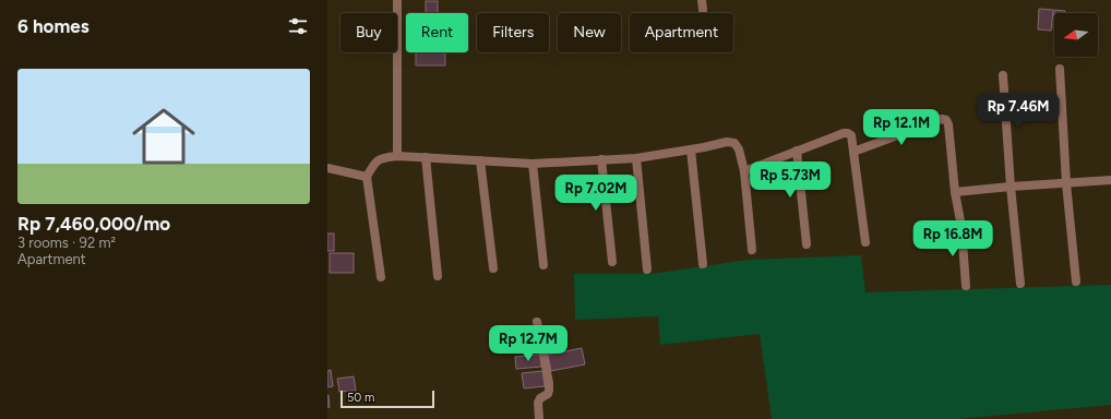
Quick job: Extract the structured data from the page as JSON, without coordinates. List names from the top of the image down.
{
  "scale_bar": "50 m",
  "north": "left",
  "page": {
    "heading": "6 homes",
    "chip": [
      "Buy",
      "Rent",
      "Filters",
      "New",
      "Apartment"
    ],
    "list": [
      {
        "name": "Rp 7,460,000/mo",
        "note": "3 rooms · 92 m² · Apartment"
      }
    ],
    "price": [
      "Rp 7.46M",
      "Rp 12.1M",
      "Rp 5.73M",
      "Rp 7.02M",
      "Rp 16.8M",
      "Rp 12.7M"
    ],
    "scale": "50 m"
  }
}
